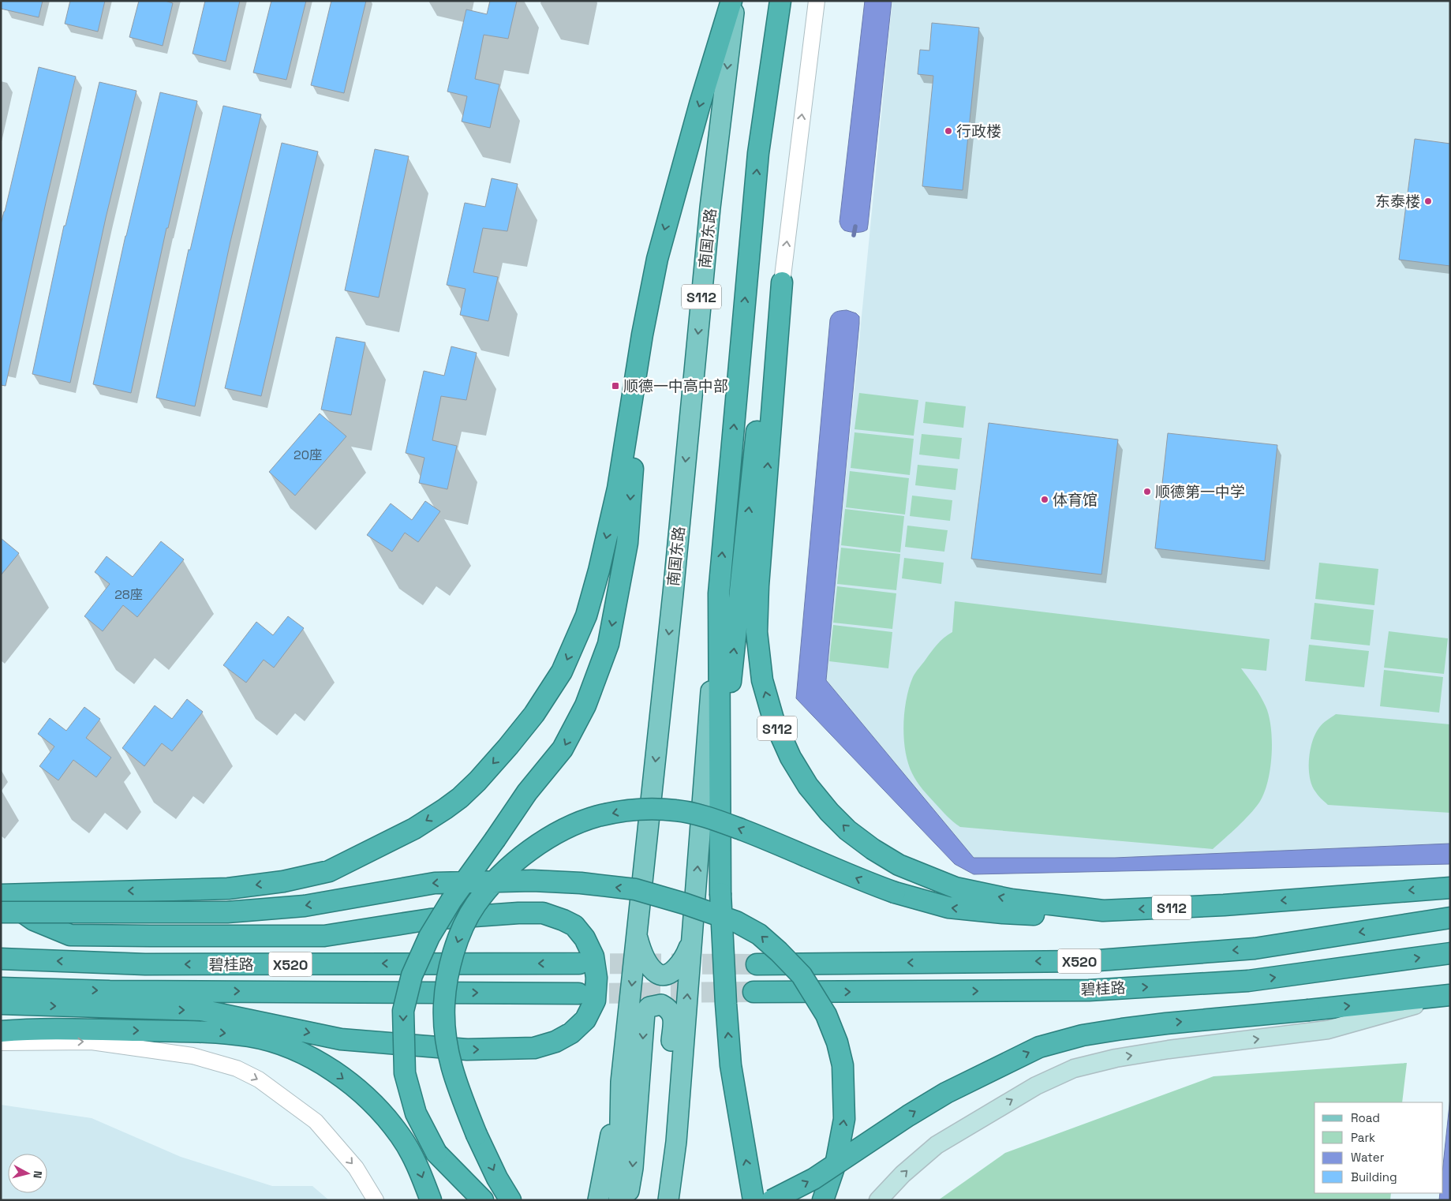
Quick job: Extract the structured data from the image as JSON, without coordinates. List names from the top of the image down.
{
  "streets": {
    "highway": ["S112", "X520", "碧桂路"],
    "main road": ["南国东路"]
  },
  "places": {
    "other": [
      "行政楼",
      "东泰楼",
      "顺德第一中学",
      "体育馆"
    ],
    "transit": ["顺德一中高中部"]
  },
  "house_numbers": ["20座", "28座"],
  "legend": [
    "Road",
    "Park",
    "Water",
    "Building"
  ],
  "north": "right"
}
